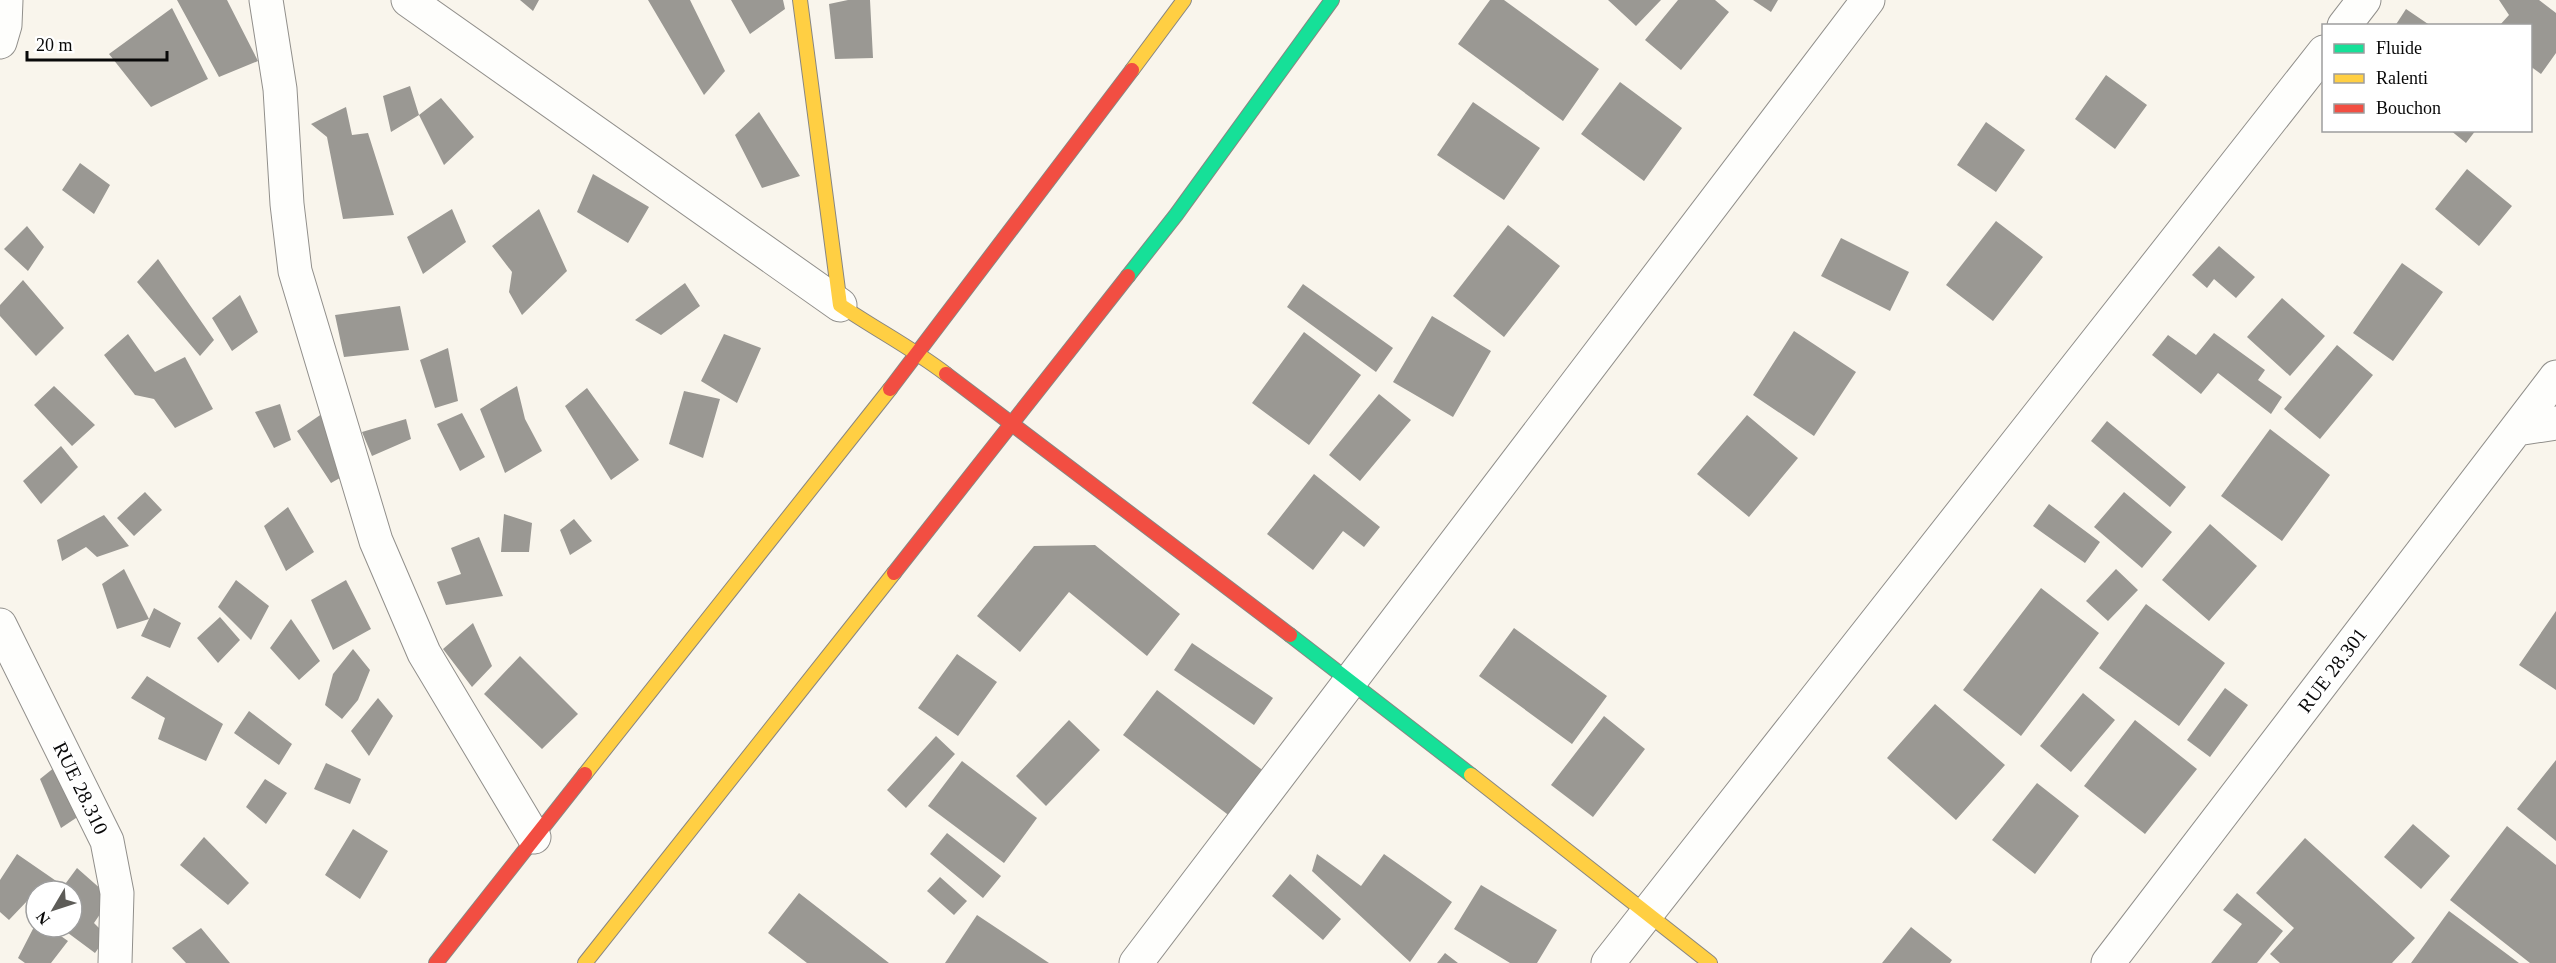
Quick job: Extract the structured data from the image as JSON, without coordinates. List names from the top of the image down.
{
  "streets": {
    "street": ["RUE 28.301", "RUE 28.310"]
  },
  "legend": ["Fluide", "Ralenti", "Bouchon"],
  "scale_bar": "20 m",
  "north": "bottom left"
}
